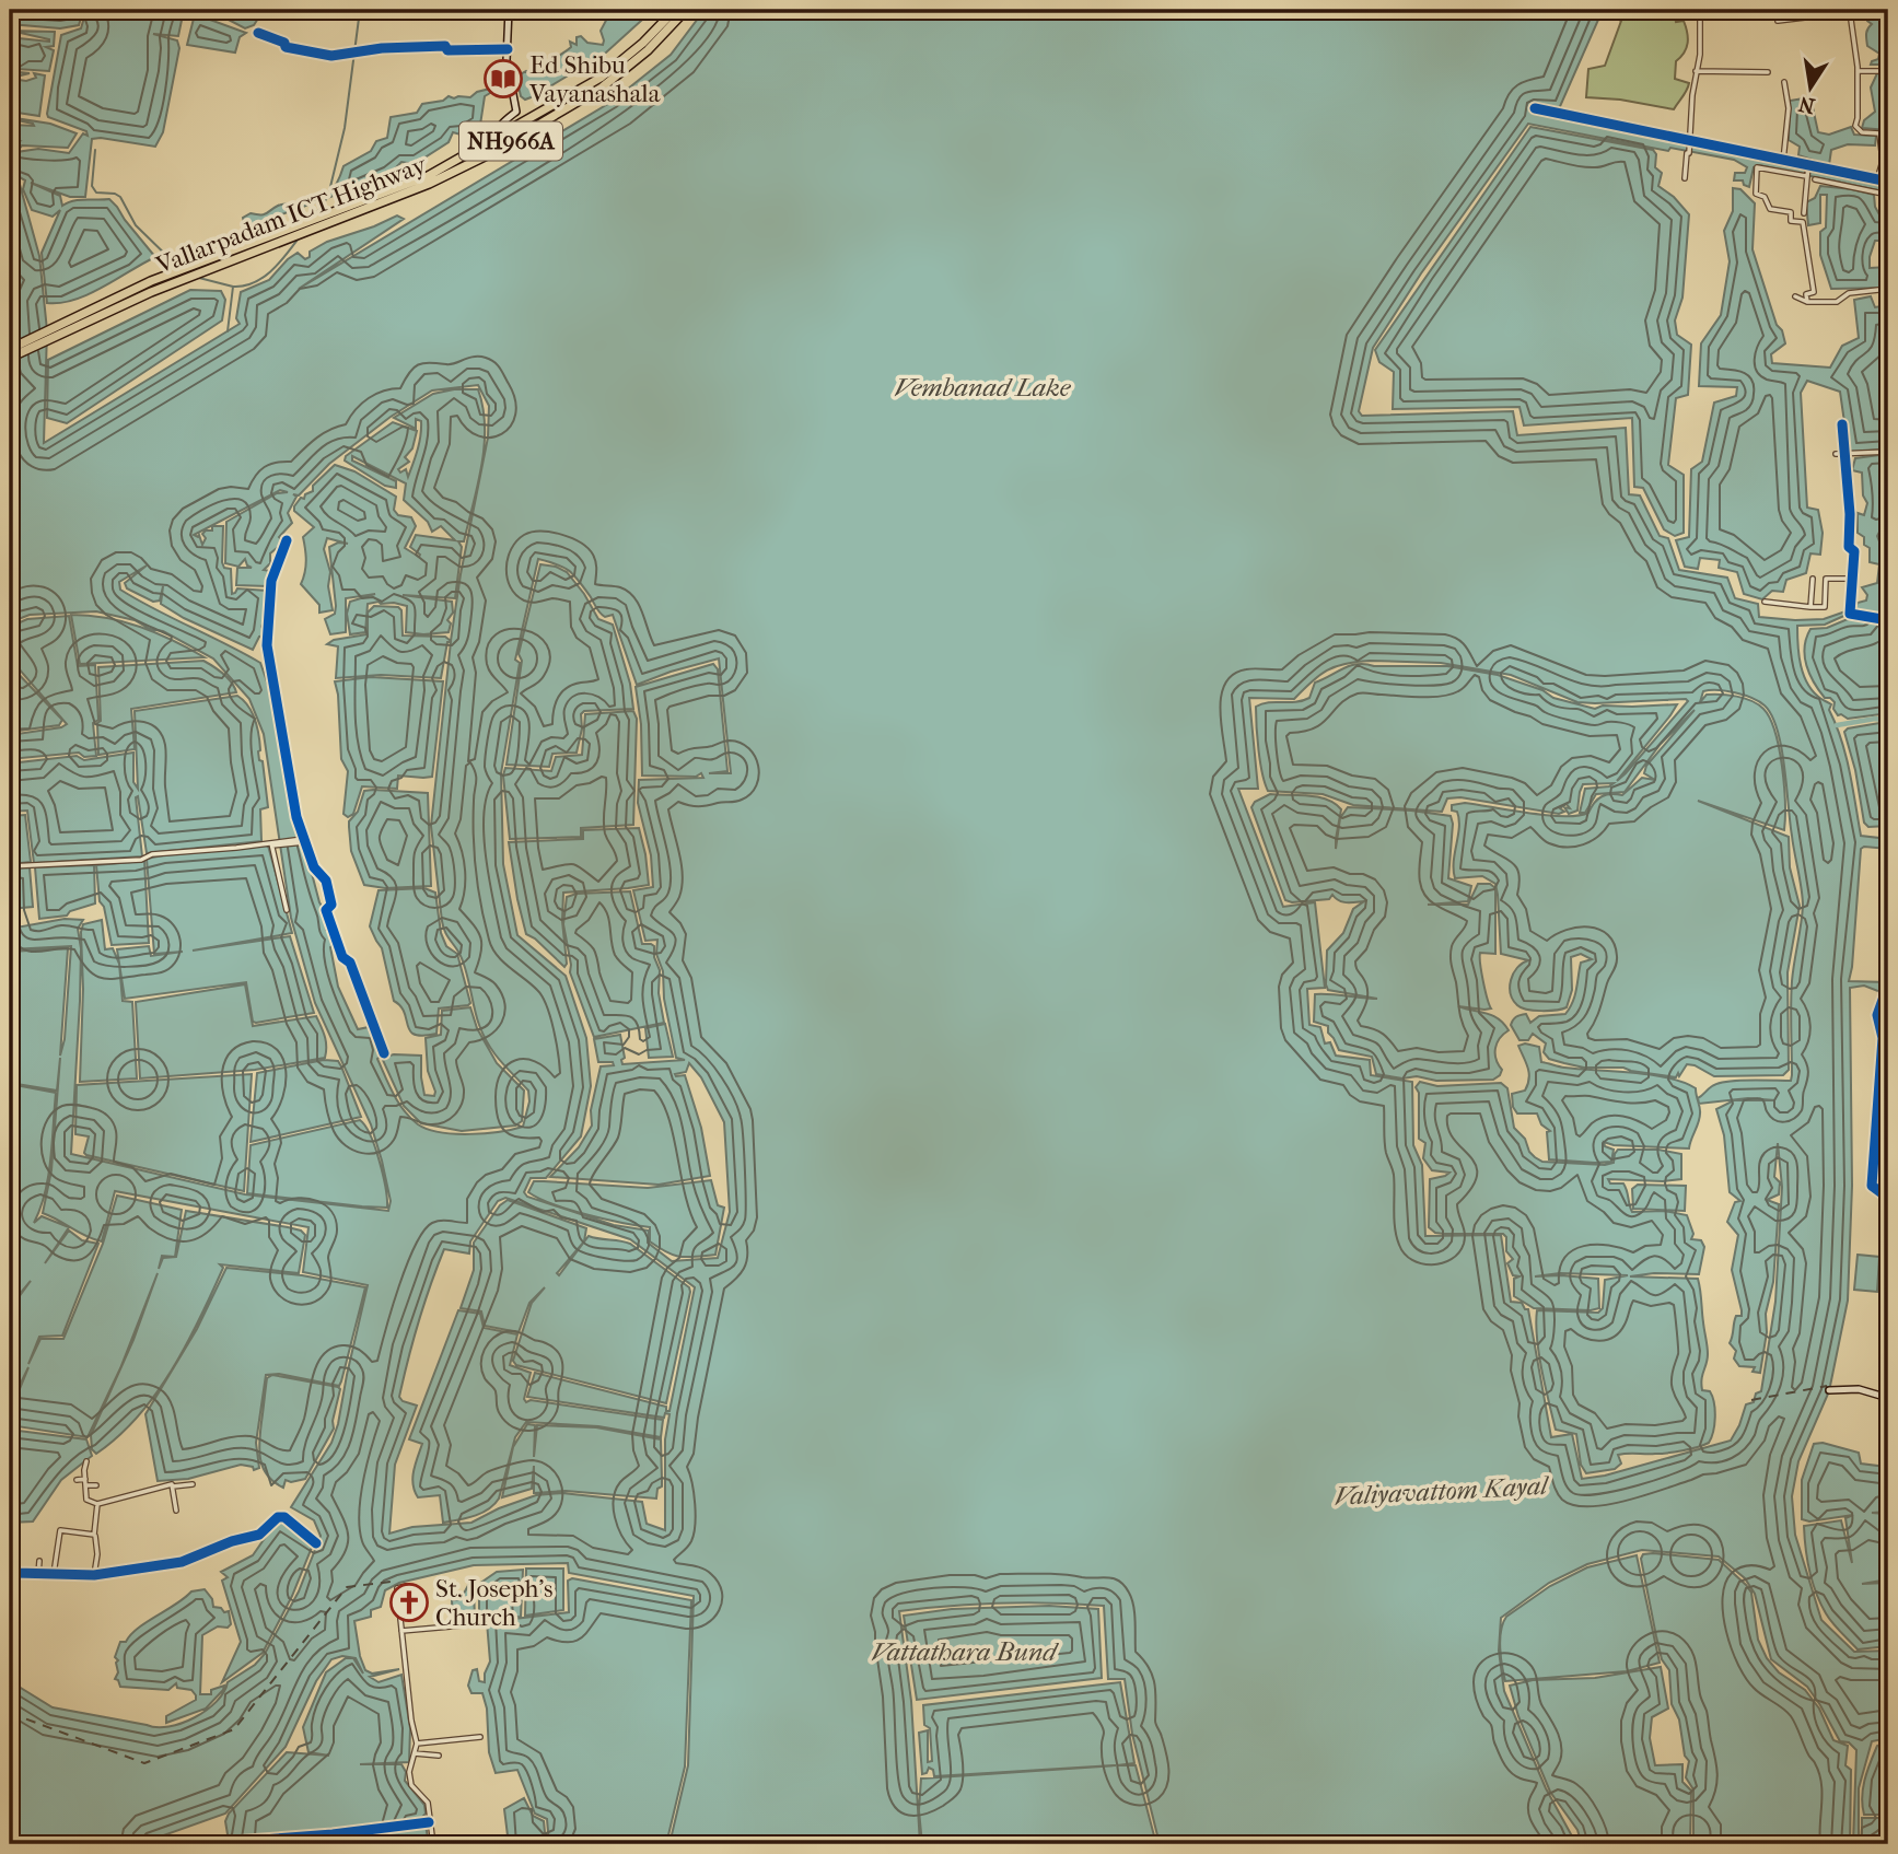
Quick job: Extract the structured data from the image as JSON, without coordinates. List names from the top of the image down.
{
  "streets": {
    "highway": ["NH966A", "Vallarpadam ICT Highway"]
  },
  "water": ["Vembanad Lake", "Valiyavattom Kayal", "Vattathara Bund"],
  "places": {
    "library": ["Ed Shibu Vayanashala"],
    "church": ["St. Joseph's Church"]
  },
  "north": "bottom"
}
